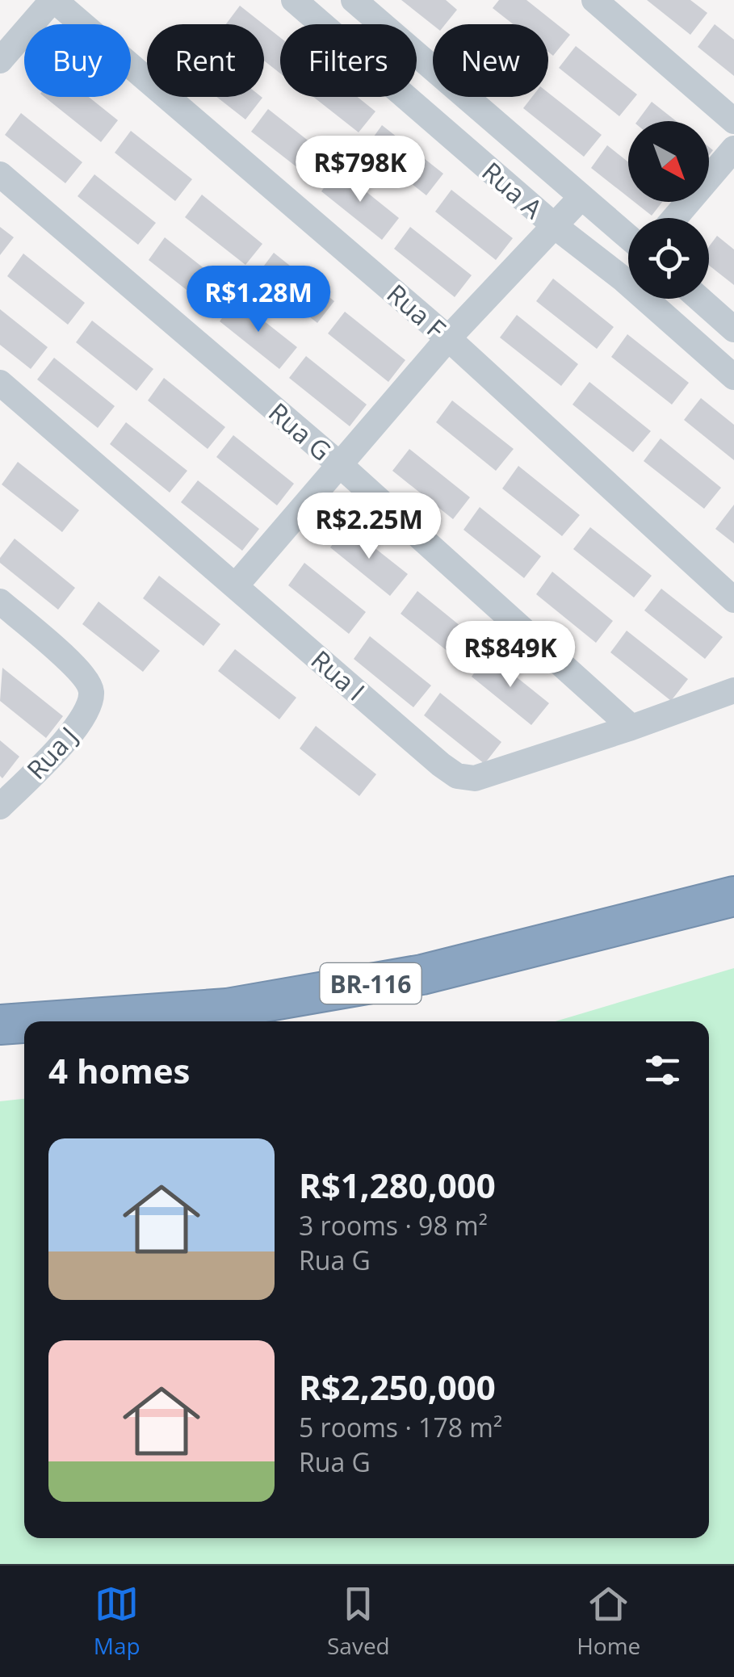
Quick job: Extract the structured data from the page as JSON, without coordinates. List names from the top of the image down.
{
  "streets": {
    "highway": ["BR-116"],
    "street": [
      "Rua A",
      "Rua F",
      "Rua G",
      "Rua I",
      "Rua J"
    ]
  },
  "crossings": [
    ["Rua G", "Rua I"]
  ],
  "north": "bottom right",
  "page": {
    "chip": [
      "Buy",
      "Rent",
      "Filters",
      "New"
    ],
    "price": [
      "R$798K",
      "R$1.28M",
      "R$2.25M",
      "R$849K"
    ],
    "heading": "4 homes",
    "list": [
      {
        "name": "R$1,280,000",
        "note": "3 rooms · 98 m² · Rua G"
      },
      {
        "name": "R$2,250,000",
        "note": "5 rooms · 178 m² · Rua G"
      }
    ],
    "tabs": ["Map", "Saved", "Home"]
  }
}
